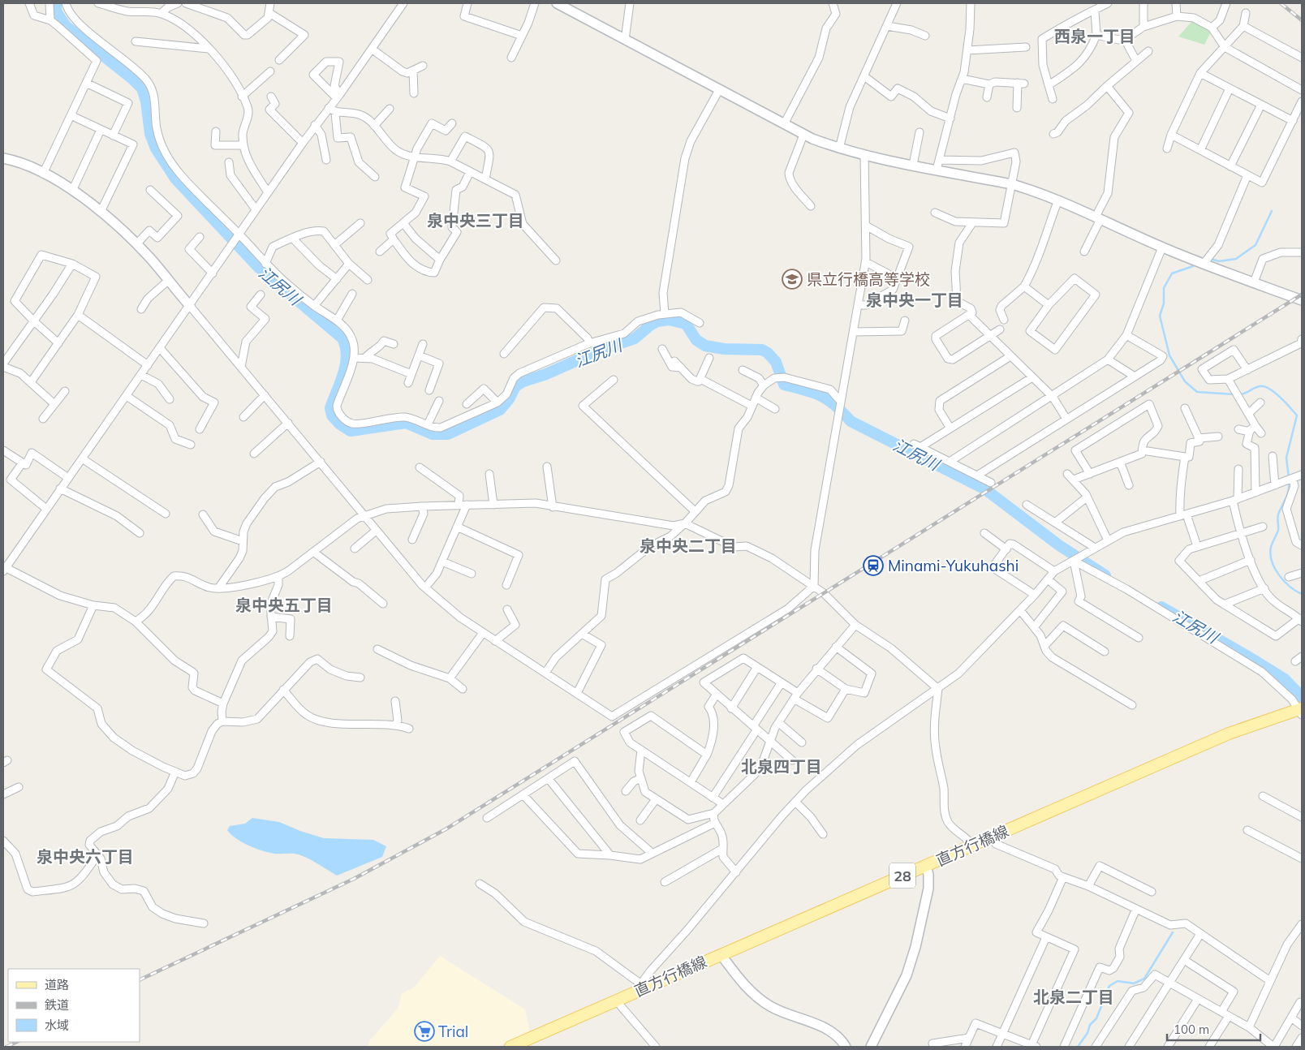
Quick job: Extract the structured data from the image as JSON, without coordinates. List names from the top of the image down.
{
  "streets": {
    "main road": ["直方行橋線", "28"]
  },
  "districts": [
    "西泉一丁目",
    "泉中央三丁目",
    "泉中央一丁目",
    "泉中央二丁目",
    "泉中央五丁目",
    "北泉四丁目",
    "泉中央六丁目",
    "北泉二丁目"
  ],
  "water": ["江尻川"],
  "places": {
    "school or university": ["県立行橋高等学校"],
    "station": ["Minami-Yukuhashi"],
    "supermarket": ["Trial"]
  },
  "legend": ["道路", "鉄道", "水域"],
  "scale_bar": "100 m"
}
